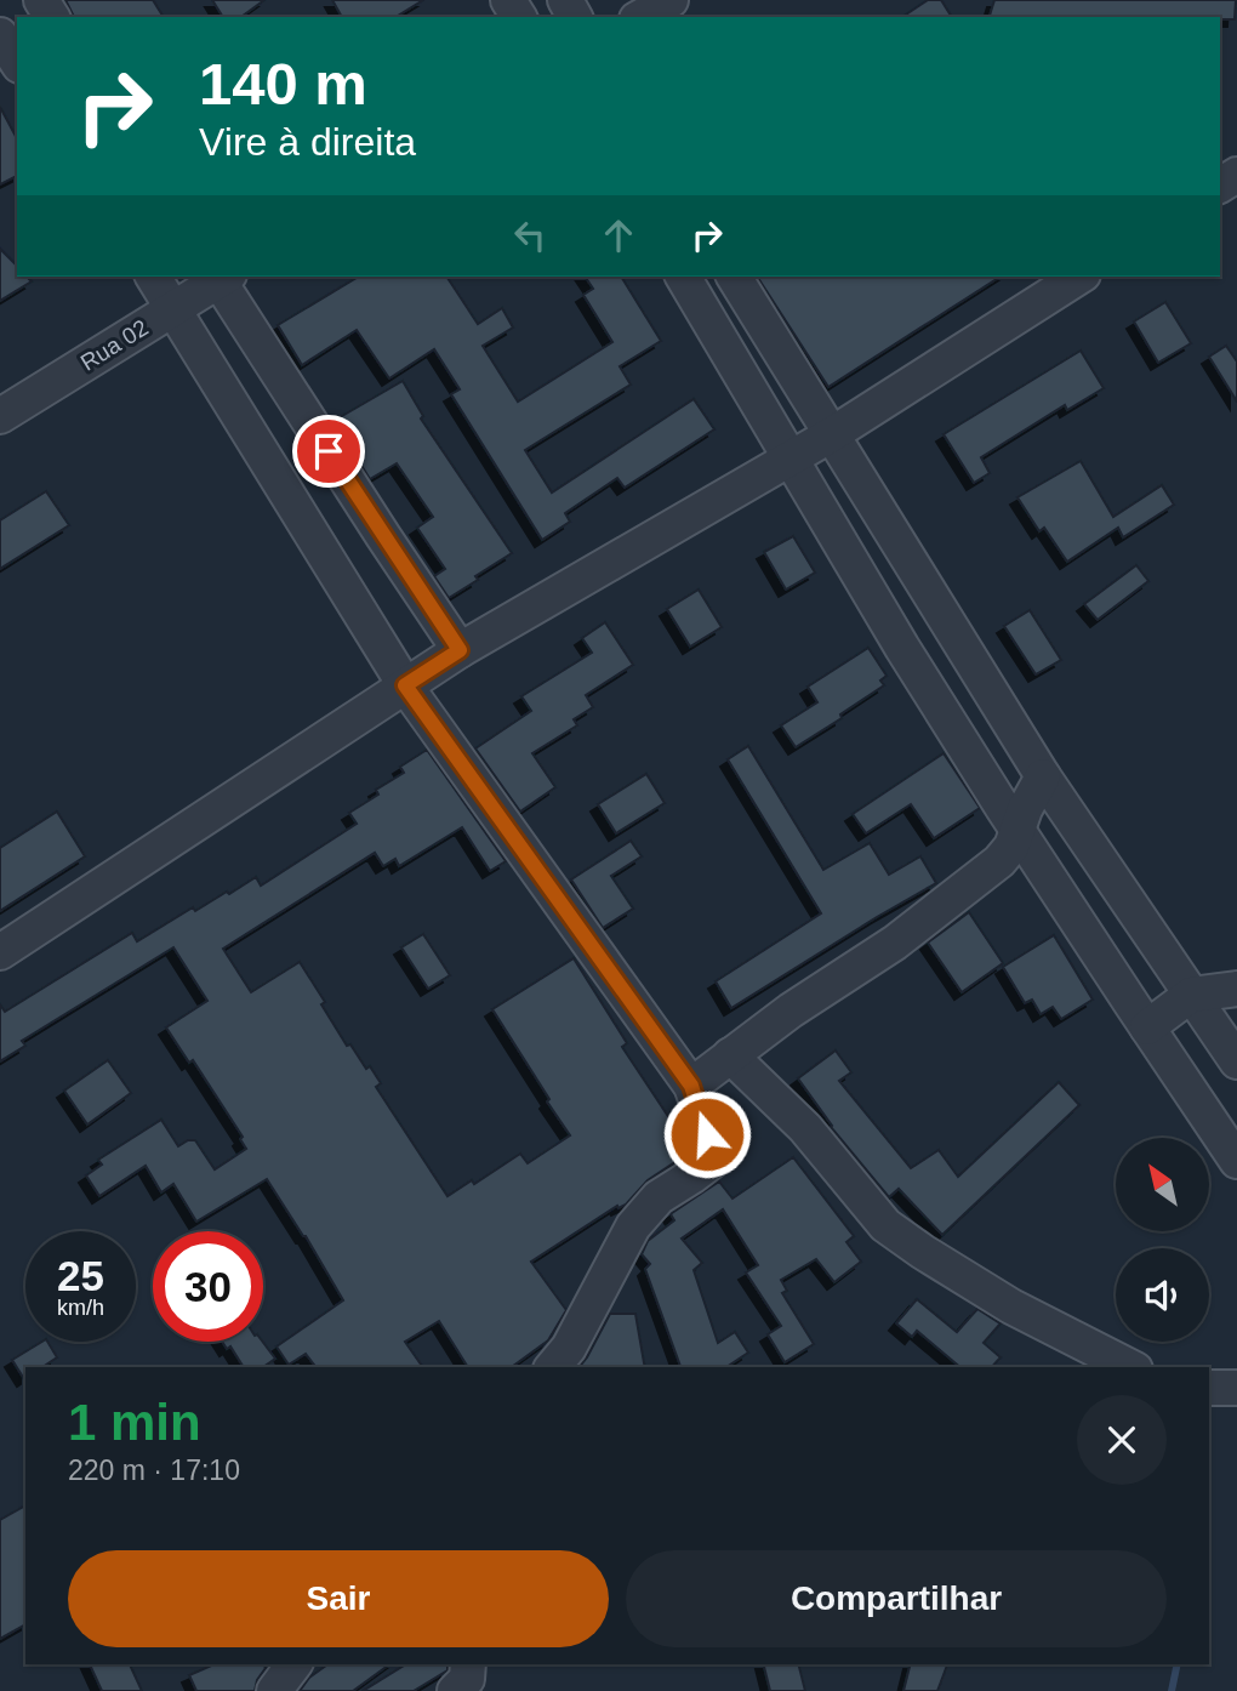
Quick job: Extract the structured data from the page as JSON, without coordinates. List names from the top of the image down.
{
  "streets": {
    "street": ["Rua 02"]
  },
  "north": "top left",
  "page": {
    "turn": ["140 m", "Vire à direita"],
    "speed": "25 km/h",
    "limit": "30",
    "heading": ["1 min", "220 m · 17:10"],
    "buttons": ["Sair", "Compartilhar"]
  }
}
